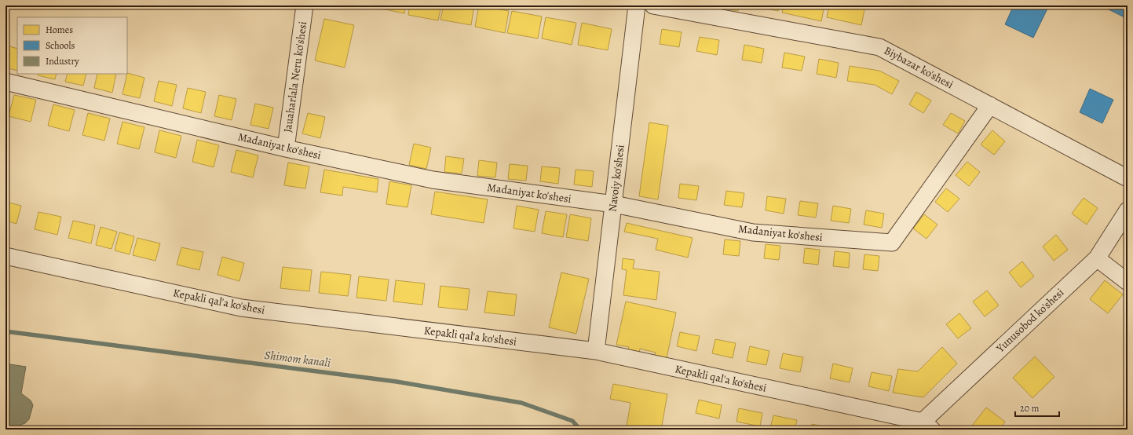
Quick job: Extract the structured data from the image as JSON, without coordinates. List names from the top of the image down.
{
  "streets": {
    "street": [
      "Biybazar ko'shesi",
      "Jauaharlala Neru ko'shesi",
      "Madaniyat ko'shesi",
      "Navoiy ko'shesi",
      "Kepakli qal'a ko'shesi",
      "Yunusobod ko'shesi"
    ]
  },
  "crossings": [
    ["Biybazar ko'shesi", "Madaniyat ko'shesi"],
    ["Jauaharlala Neru ko'shesi", "Madaniyat ko'shesi"],
    ["Madaniyat ko'shesi", "Navoiy ko'shesi"],
    ["Navoiy ko'shesi", "Kepakli qal'a ko'shesi"],
    ["Kepakli qal'a ko'shesi", "Yunusobod ko'shesi"]
  ],
  "water": ["Shimom kanali"],
  "legend": ["Homes", "Schools", "Industry"],
  "scale_bar": "20 m"
}
